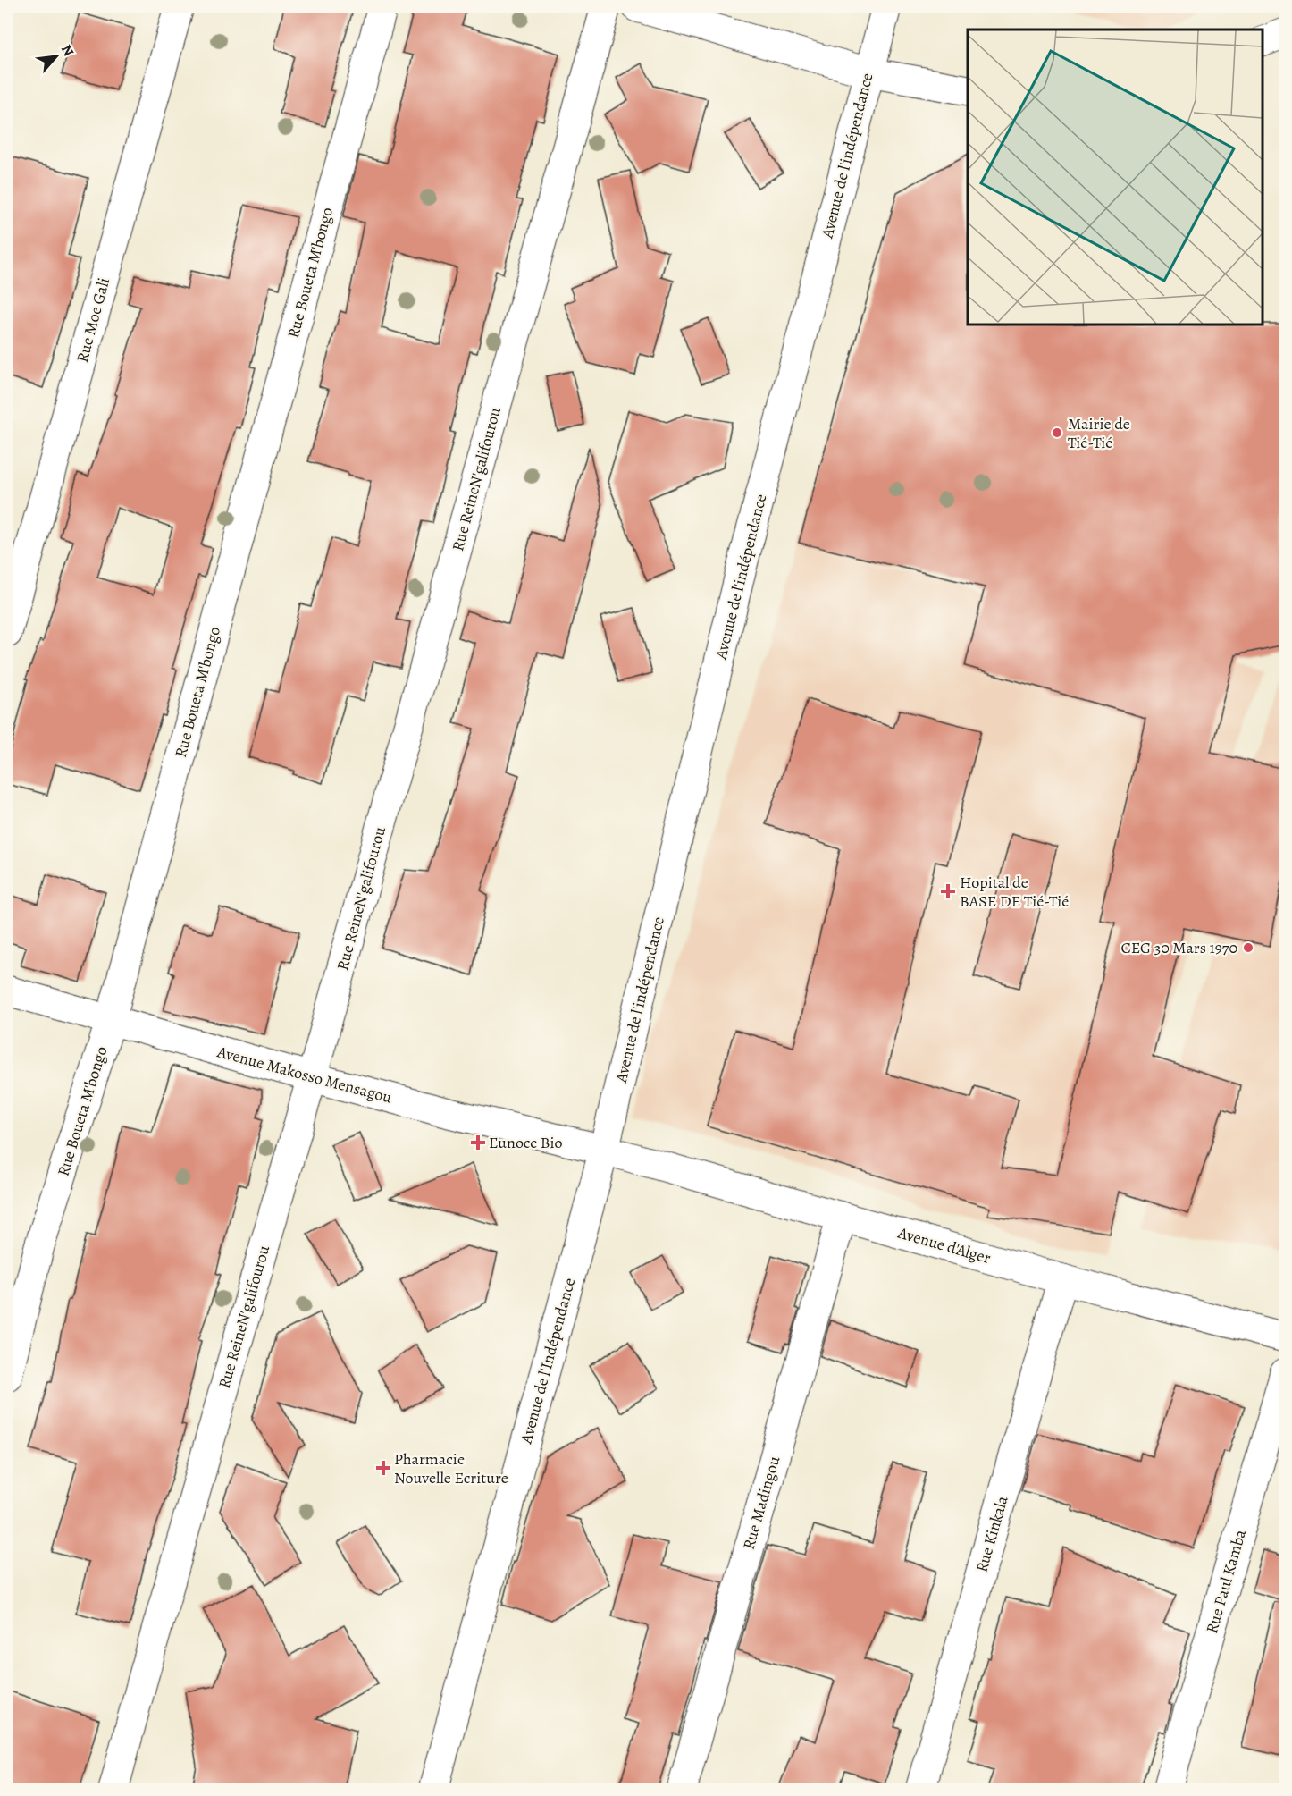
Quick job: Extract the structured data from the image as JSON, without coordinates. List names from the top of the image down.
{
  "streets": {
    "street": [
      "Avenue de l'indépendance",
      "Rue Boueta M'bongo",
      "Rue Moe Gali",
      "Rue ReineN'galifourou",
      "Avenue Makosso Mensagou",
      "Avenue d'Alger",
      "Avenue de l'Indépendance",
      "Rue Madingou",
      "Rue Kinkala",
      "Rue Paul Kamba"
    ]
  },
  "crossings": [
    ["Avenue de l'indépendance", "Avenue Makosso Mensagou"],
    ["Avenue de l'indépendance", "Avenue d'Alger"],
    ["Avenue de l'indépendance", "Avenue de l'Indépendance"],
    ["Rue Boueta M'bongo", "Avenue Makosso Mensagou"],
    ["Rue ReineN'galifourou", "Avenue Makosso Mensagou"],
    ["Avenue Makosso Mensagou", "Avenue d'Alger"],
    ["Avenue Makosso Mensagou", "Avenue de l'Indépendance"],
    ["Avenue d'Alger", "Avenue de l'Indépendance"],
    ["Avenue d'Alger", "Rue Madingou"],
    ["Avenue d'Alger", "Rue Kinkala"]
  ],
  "places": {
    "other": ["Mairie de Tié-Tié", "CEG 30 Mars 1970"],
    "health": ["Hopital de BASE DE Tié-Tié", "Eunoce Bio", "Pharmacie Nouvelle Ecriture"]
  },
  "north": "top right"
}
